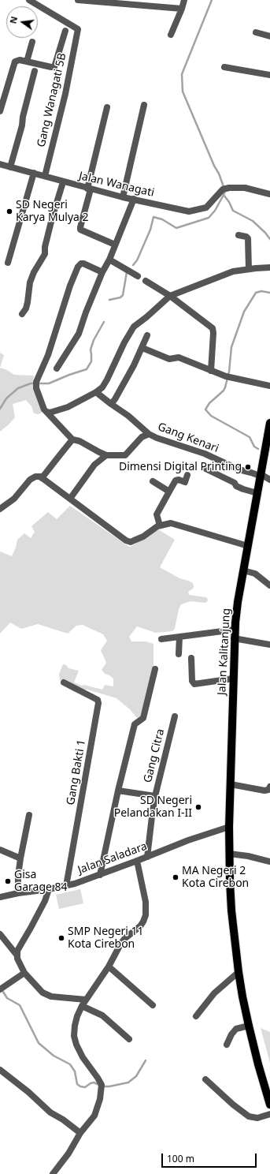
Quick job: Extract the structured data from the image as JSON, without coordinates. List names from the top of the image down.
{
  "streets": {
    "main road": ["Jalan Kalitanjung"],
    "street": [
      "Gang Wanagati 5B",
      "Jalan Wanagati",
      "Gang Kenari",
      "Gang Citra",
      "Gang Bakti 1",
      "Jalan Saladara"
    ]
  },
  "crossings": [
    ["Gang Wanagati 5B", "Jalan Wanagati"],
    ["Gang Kenari", "Jalan Kalitanjung"],
    ["Jalan Kalitanjung", "Jalan Saladara"],
    ["Gang Citra", "Jalan Saladara"],
    ["Gang Bakti 1", "Jalan Saladara"]
  ],
  "places": [
    "SD Negeri Karya Mulya 2",
    "Dimensi Digital Printing",
    "SD Negeri Pelandakan I-II",
    "MA Negeri 2 Kota Cirebon",
    "Gisa Garage 84",
    "SMP Negeri 11 Kota Cirebon"
  ],
  "scale_bar": "100 m",
  "north": "left"
}
